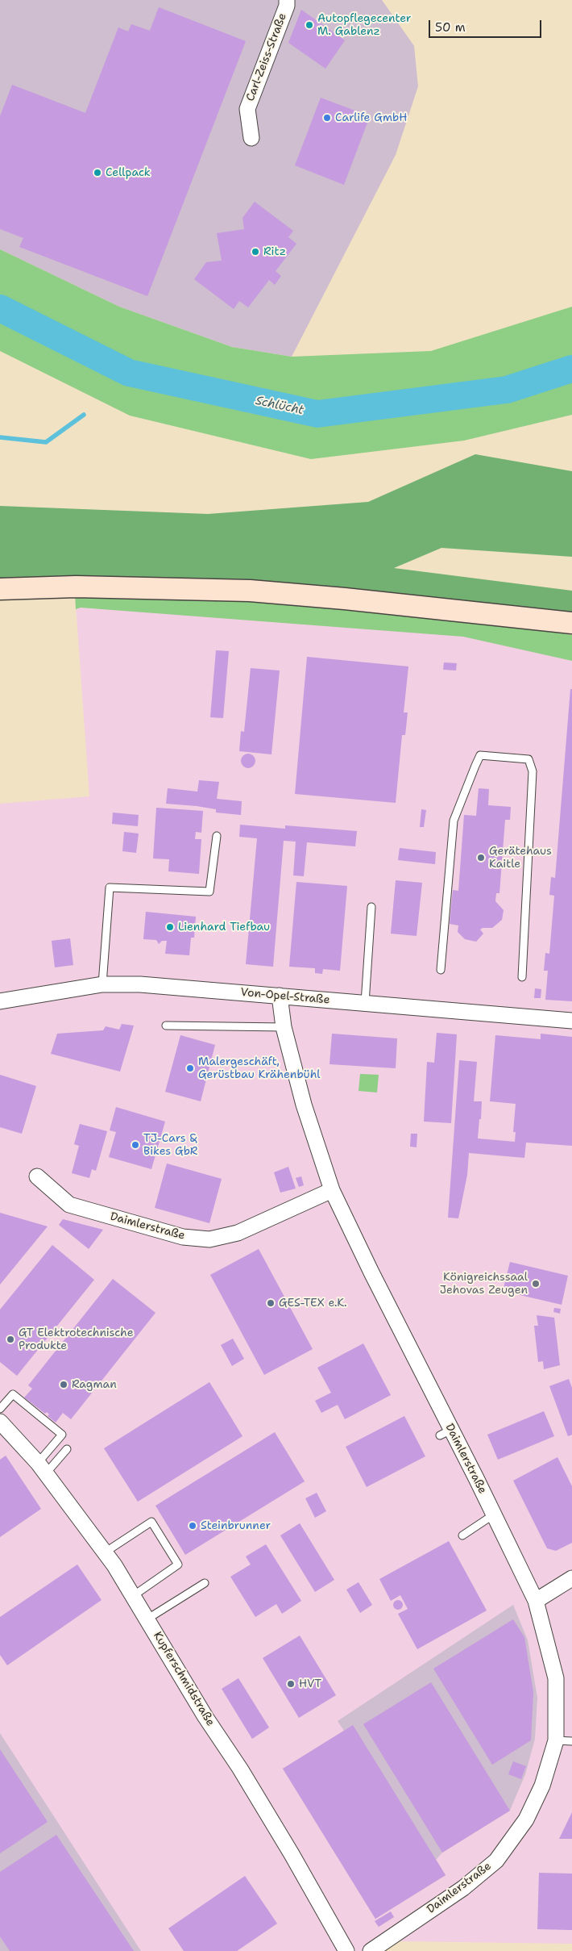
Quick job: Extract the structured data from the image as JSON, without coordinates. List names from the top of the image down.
{
  "streets": {
    "street": [
      "Carl-Zeiss-Straße",
      "Von-Opel-Straße",
      "Daimlerstraße",
      "Kupferschmidstraße"
    ]
  },
  "crossings": [
    ["Von-Opel-Straße", "Daimlerstraße"]
  ],
  "water": ["Schlücht"],
  "places": [
    "Autopflegecenter M. Gablenz",
    "Carlife GmbH",
    "Cellpack",
    "Ritz",
    "Gerätehaus Kaitle",
    "Lienhard Tiefbau",
    "Malergeschäft, Gerüstbau Krähenbühl",
    "TJ-Cars & Bikes GbR",
    "Königreichssaal Jehovas Zeugen",
    "GES-TEX e.K.",
    "GT Elektrotechnische Produkte",
    "Ragman",
    "Steinbrunner",
    "HVT"
  ],
  "scale_bar": "50 m"
}
